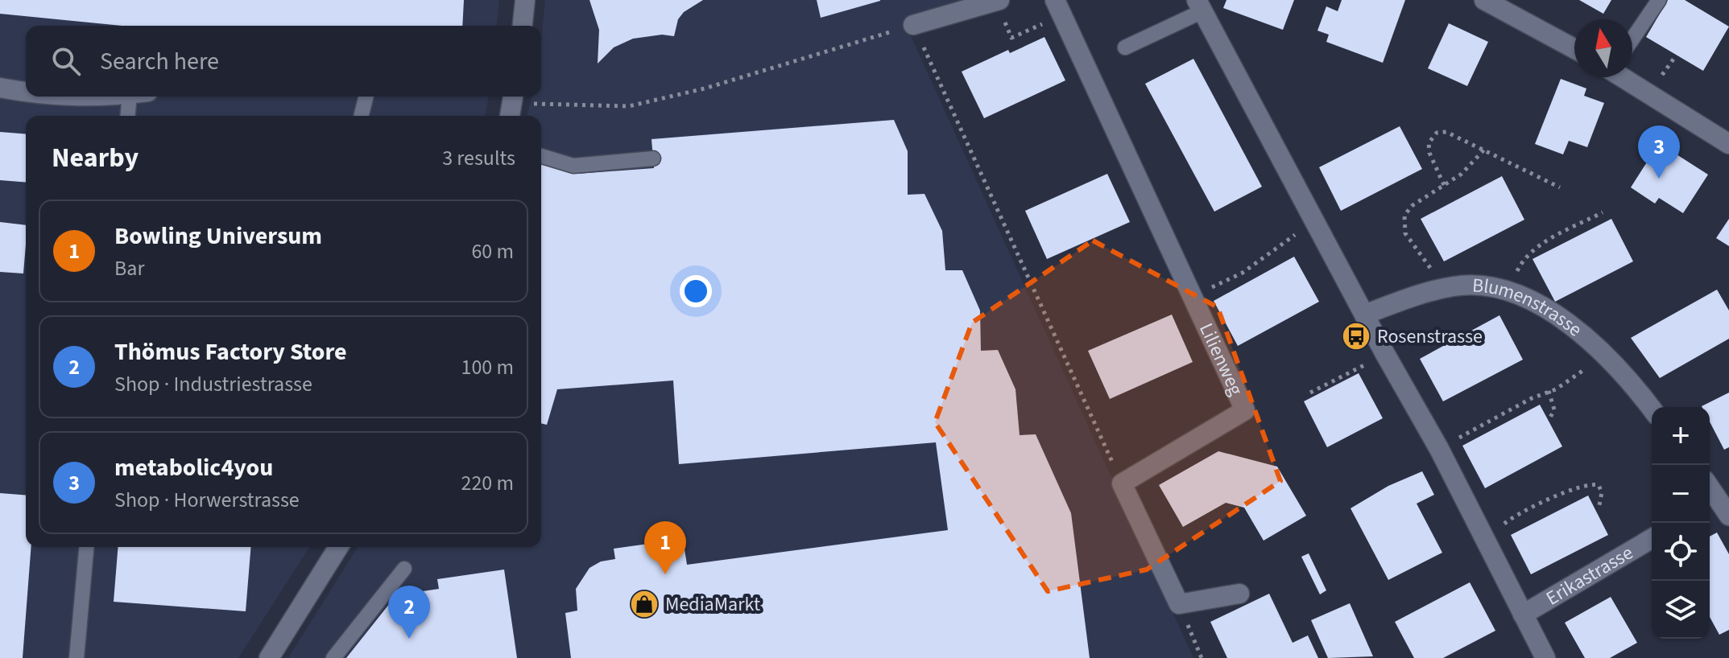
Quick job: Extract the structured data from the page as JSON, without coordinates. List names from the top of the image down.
{
  "streets": {
    "street": ["Blumenstrasse", "Lilienweg", "Erikastrasse"]
  },
  "places": {
    "bus stop": ["Rosenstrasse"],
    "shop": ["MediaMarkt"]
  },
  "north": "top",
  "page": {
    "search": "Search here",
    "heading": ["Nearby", "3 results"],
    "pins": ["3", "1", "2"],
    "list": [
      {
        "mark": "1",
        "name": "Bowling Universum",
        "note": "Bar",
        "value": "60 m"
      },
      {
        "mark": "2",
        "name": "Thömus Factory Store",
        "note": "Shop · Industriestrasse",
        "value": "100 m"
      },
      {
        "mark": "3",
        "name": "metabolic4you",
        "note": "Shop · Horwerstrasse",
        "value": "220 m"
      }
    ],
    "map_buttons": ["+", "−"]
  }
}
